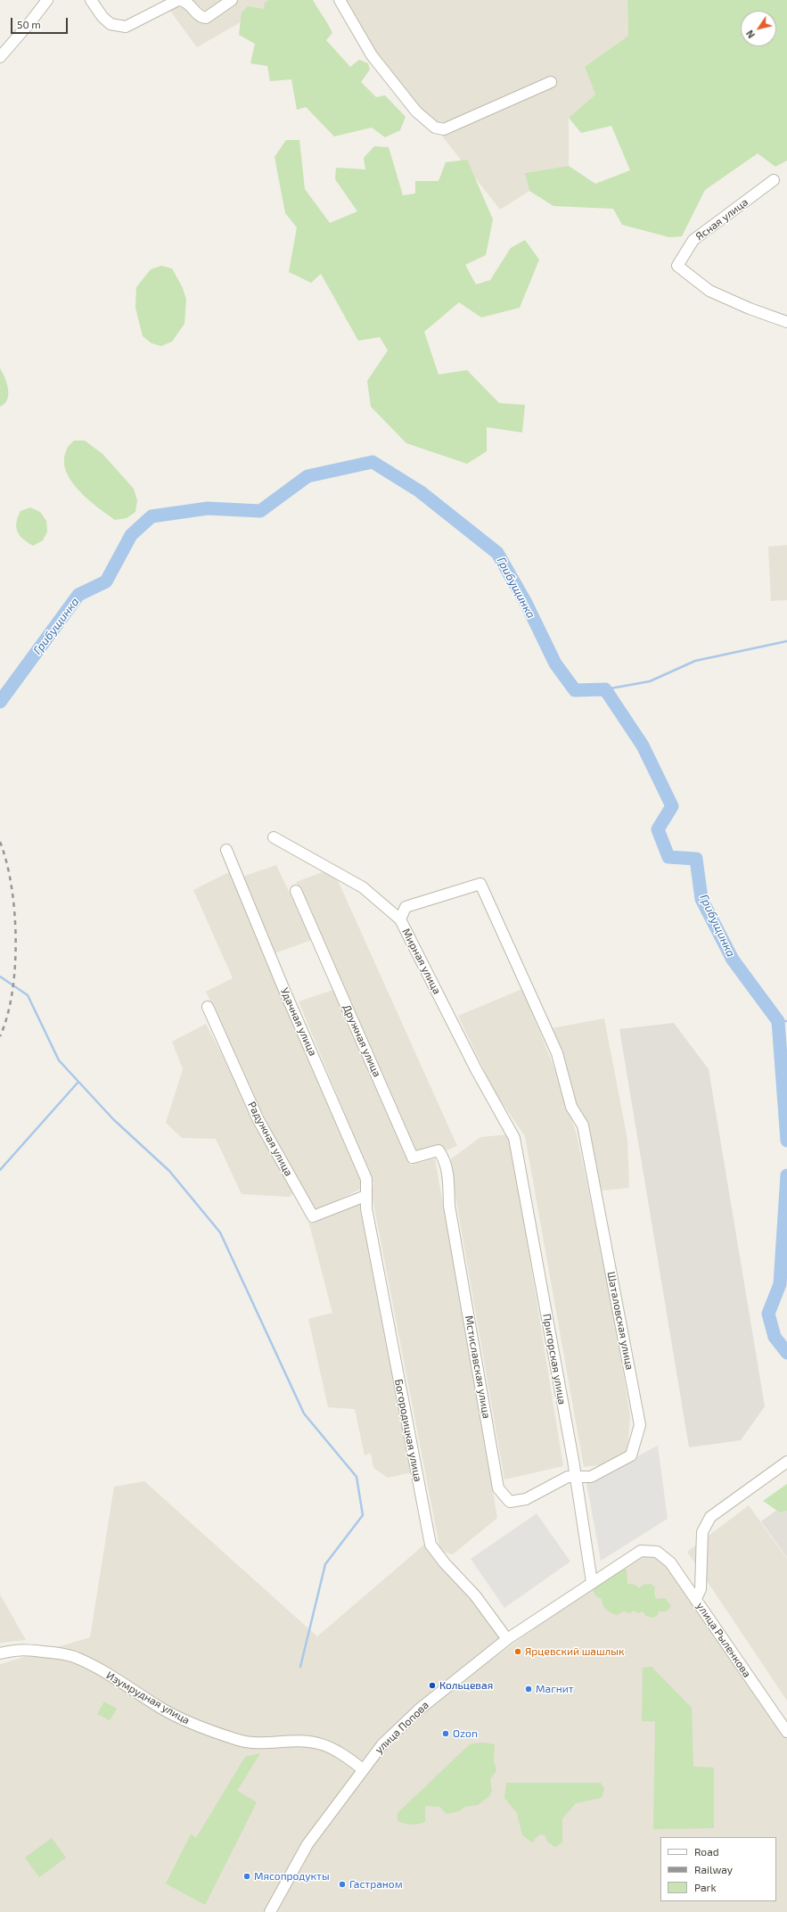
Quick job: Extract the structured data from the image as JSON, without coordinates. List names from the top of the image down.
{
  "streets": {
    "street": [
      "Ясная улица",
      "Мирная улица",
      "Удачная улица",
      "Дружная улица",
      "Радужная улица",
      "Шаталовская улица",
      "Пригорская улица",
      "Мстиславская улица",
      "Богородицкая улица",
      "улица Рыленкова",
      "Изумрудная улица",
      "улица Попова"
    ]
  },
  "crossings": [
    ["Мирная улица", "Шаталовская улица"],
    ["Мирная улица", "Пригорская улица"],
    ["Удачная улица", "Радужная улица"],
    ["Удачная улица", "Богородицкая улица"],
    ["Дружная улица", "Мстиславская улица"],
    ["Радужная улица", "Богородицкая улица"],
    ["Шаталовская улица", "Пригорская улица"],
    ["Шаталовская улица", "Мстиславская улица"],
    ["Пригорская улица", "Мстиславская улица"],
    ["Пригорская улица", "улица Попова"],
    ["Богородицкая улица", "улица Попова"],
    ["улица Рыленкова", "улица Попова"],
    ["Изумрудная улица", "улица Попова"]
  ],
  "water": ["Грибущинка"],
  "places": [
    "Ярцевский шашлык",
    "Кольцевая",
    "Магнит",
    "Ozon",
    "Мясопродукты",
    "Гастраном"
  ],
  "legend": ["Road", "Railway", "Park"],
  "scale_bar": "50 m",
  "north": "bottom left"
}
